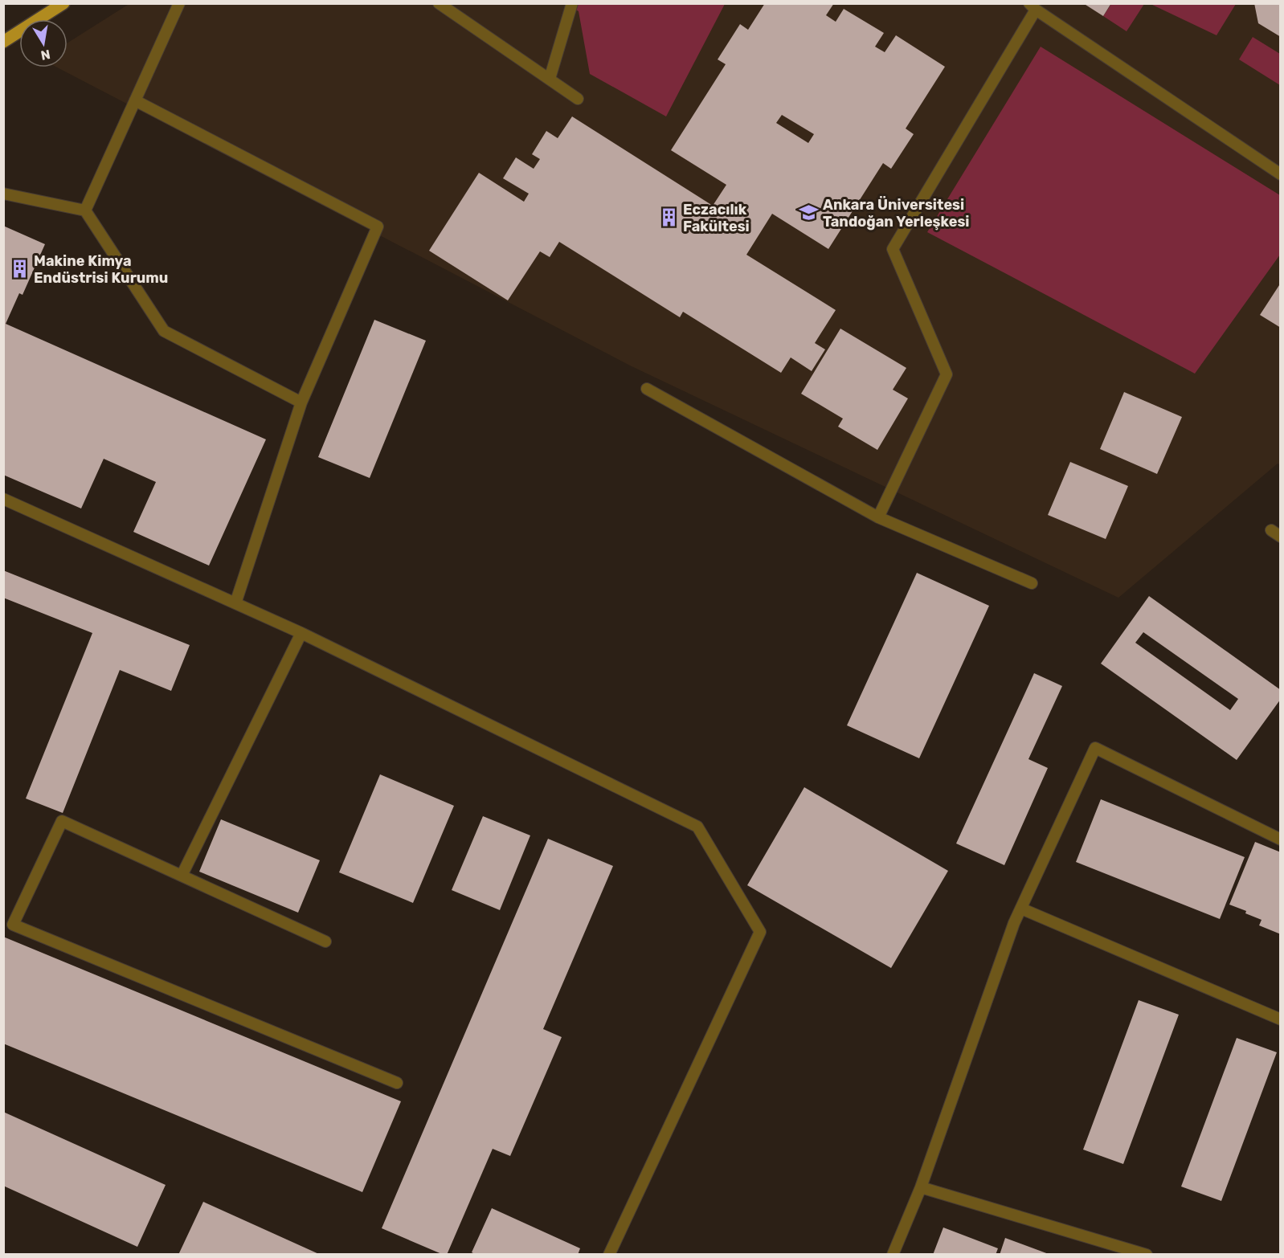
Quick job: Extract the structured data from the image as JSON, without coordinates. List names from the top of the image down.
{
  "places": {
    "school or university": ["Ankara Üniversitesi Tandoğan Yerleşkesi"],
    "building": ["Eczacılık Fakültesi", "Makine Kimya Endüstrisi Kurumu"]
  },
  "north": "bottom"
}
